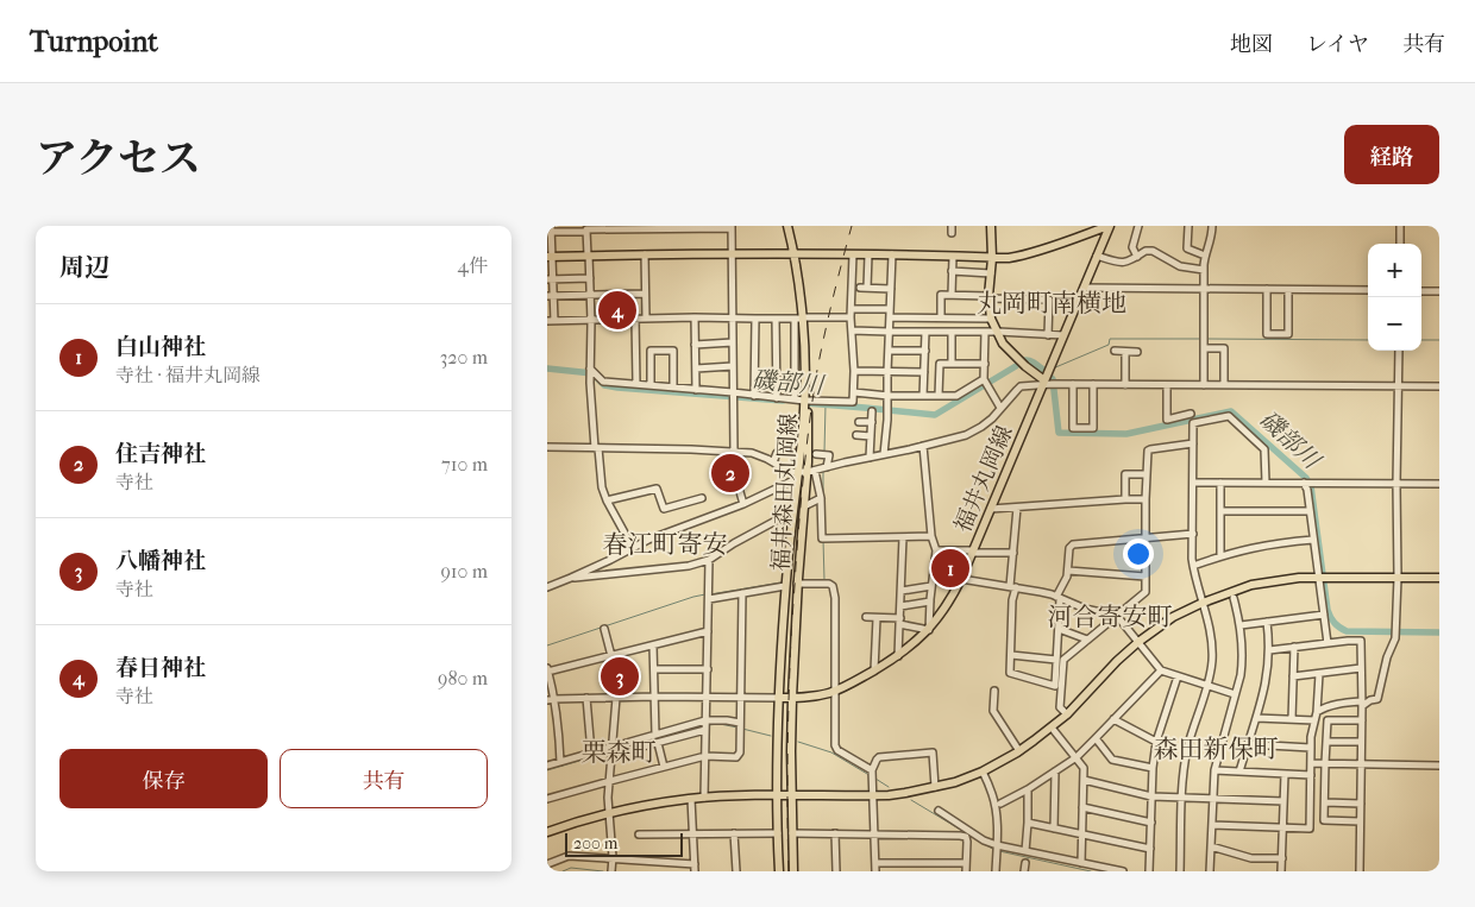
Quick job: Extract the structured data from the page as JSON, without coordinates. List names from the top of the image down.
{
  "streets": {
    "main road": ["福井丸岡線", "福井森田丸岡線"]
  },
  "crossings": [
    ["福井丸岡線", "福井森田丸岡線"]
  ],
  "districts": [
    "丸岡町南横地",
    "春江町寄安",
    "河合寄安町",
    "森田新保町",
    "栗森町"
  ],
  "water": ["磯部川"],
  "scale_bar": "200 m",
  "page": {
    "header": "Turnpoint",
    "nav": ["地図", "レイヤ", "共有"],
    "title": "アクセス",
    "buttons": [
      "経路",
      ["保存", "共有"]
    ],
    "heading": ["周辺", "4件"],
    "map_buttons": ["+", "−"],
    "pins": [
      "4",
      "2",
      "1",
      "3"
    ],
    "list": [
      {
        "mark": "1",
        "name": "白山神社",
        "note": "寺社 · 福井丸岡線",
        "value": "320 m"
      },
      {
        "mark": "2",
        "name": "住吉神社",
        "note": "寺社",
        "value": "710 m"
      },
      {
        "mark": "3",
        "name": "八幡神社",
        "note": "寺社",
        "value": "910 m"
      },
      {
        "mark": "4",
        "name": "春日神社",
        "note": "寺社",
        "value": "980 m"
      }
    ],
    "scale": "200 m"
  }
}
